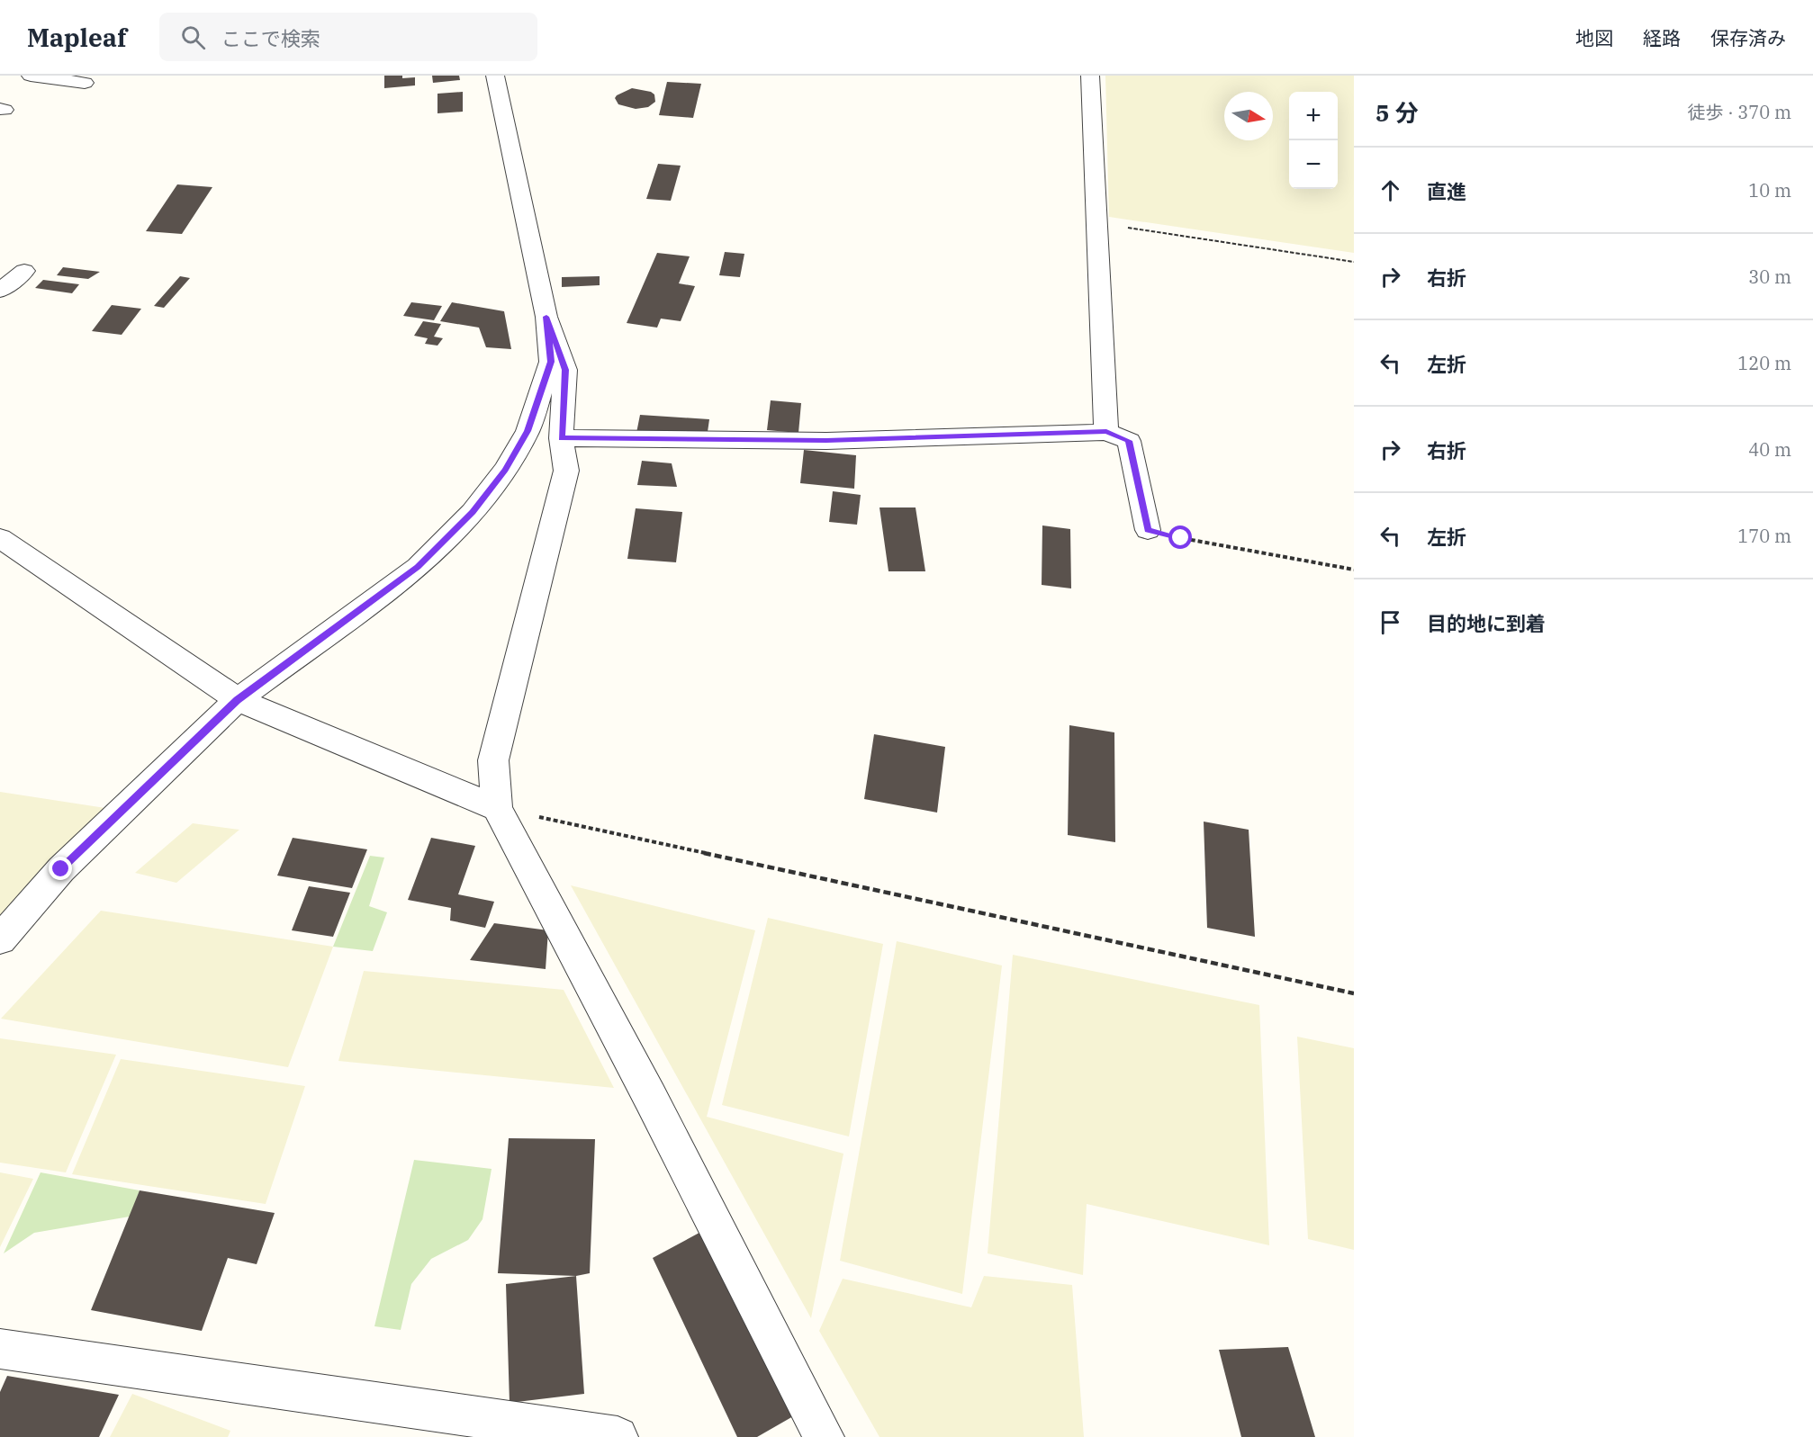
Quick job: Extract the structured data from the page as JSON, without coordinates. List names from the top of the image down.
{
  "north": "right",
  "page": {
    "header": "Mapleaf",
    "search": "ここで検索",
    "nav": ["地図", "経路", "保存済み"],
    "heading": ["5 分", "徒歩 · 370 m"],
    "map_buttons": ["+", "−"],
    "list": [
      ["直進", "10 m"],
      ["右折", "30 m"],
      ["左折", "120 m"],
      ["右折", "40 m"],
      ["左折", "170 m"],
      "目的地に到着"
    ]
  }
}
